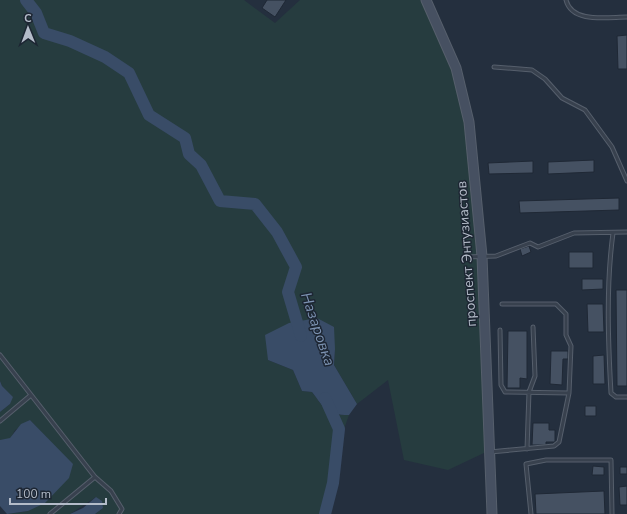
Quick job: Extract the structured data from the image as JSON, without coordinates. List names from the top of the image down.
{
  "streets": {
    "street": ["проспект Энтузиастов"]
  },
  "water": ["Назаровка"],
  "scale_bar": "100 m",
  "north": "top"
}
